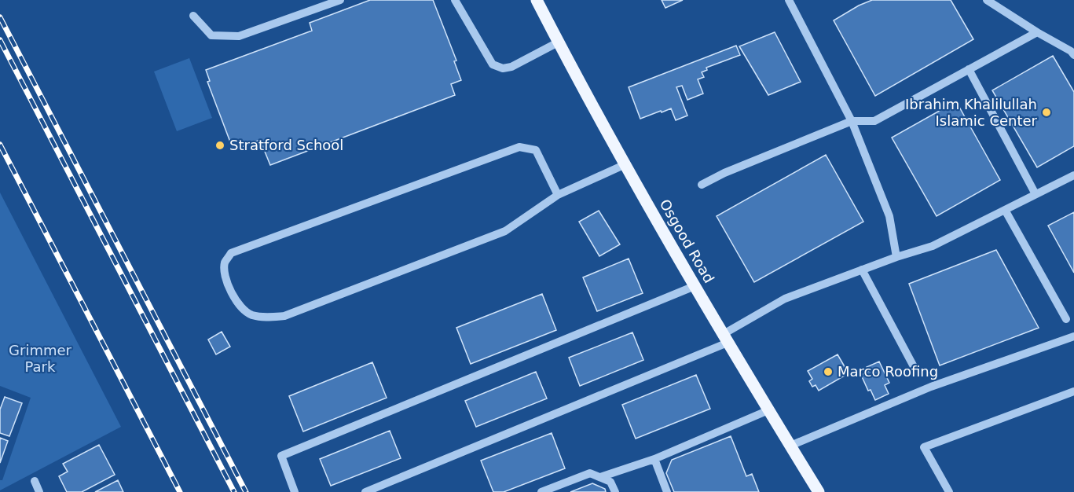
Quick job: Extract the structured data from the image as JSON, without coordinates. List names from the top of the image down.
{
  "streets": {
    "main road": ["Osgood Road"]
  },
  "parks": ["Grimmer Park"],
  "places": ["Ibrahim Khalilullah Islamic Center", "Stratford School", "Marco Roofing"]
}
